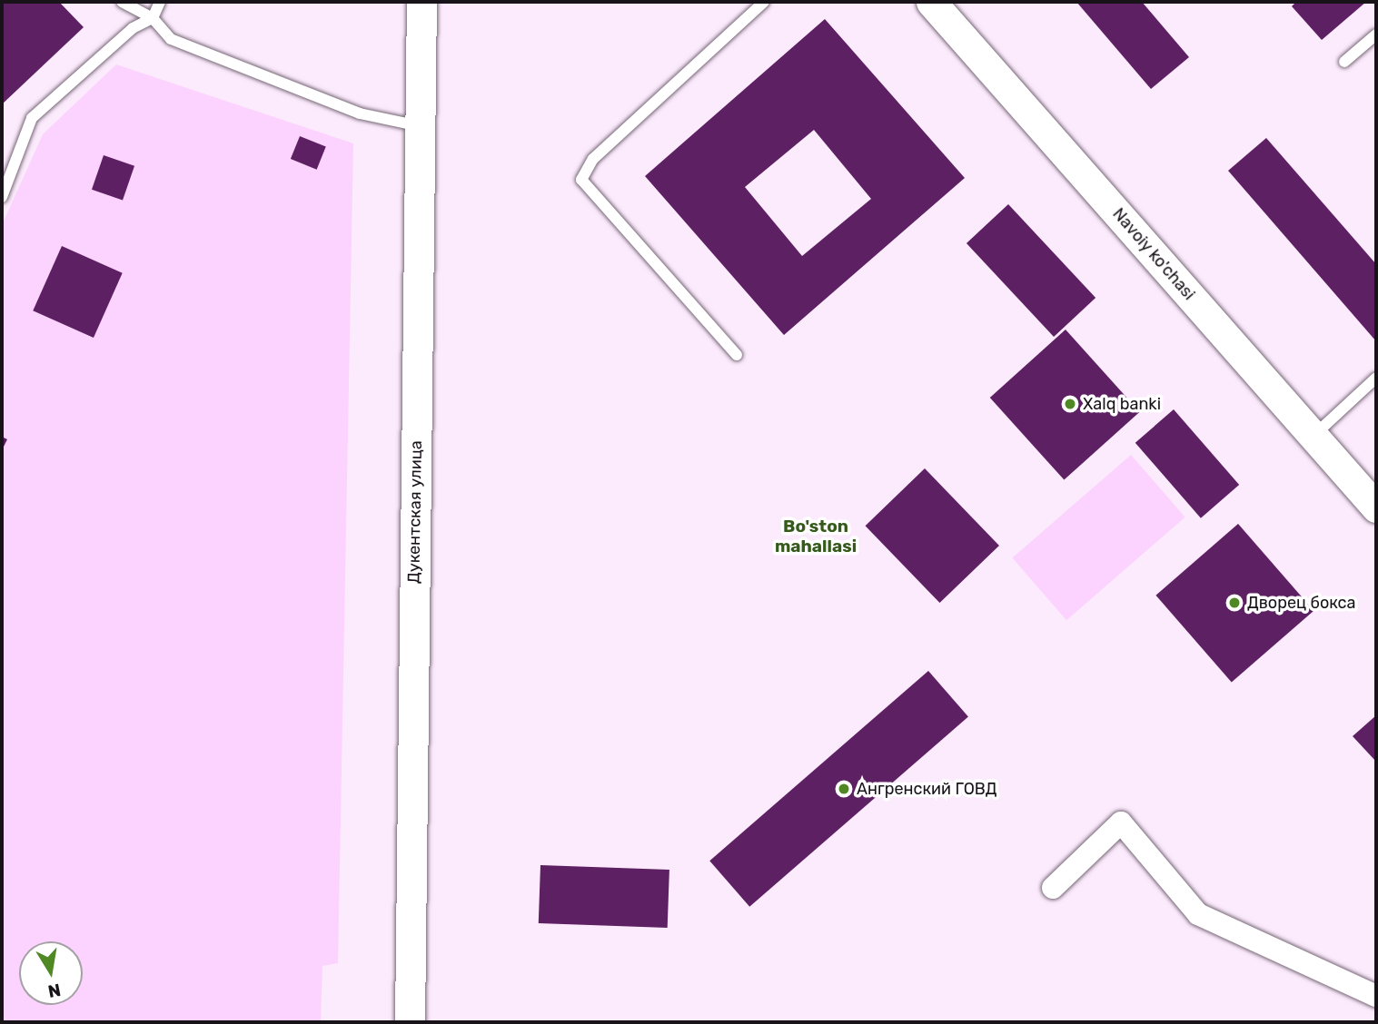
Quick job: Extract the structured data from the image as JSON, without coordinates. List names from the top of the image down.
{
  "streets": {
    "main road": ["Navoiy ko'chasi", "Дукентская улица"]
  },
  "districts": ["Bo'ston mahallasi"],
  "places": ["Xalq banki", "Дворец бокса", "Ангpенский ГОВД"],
  "north": "bottom"
}
